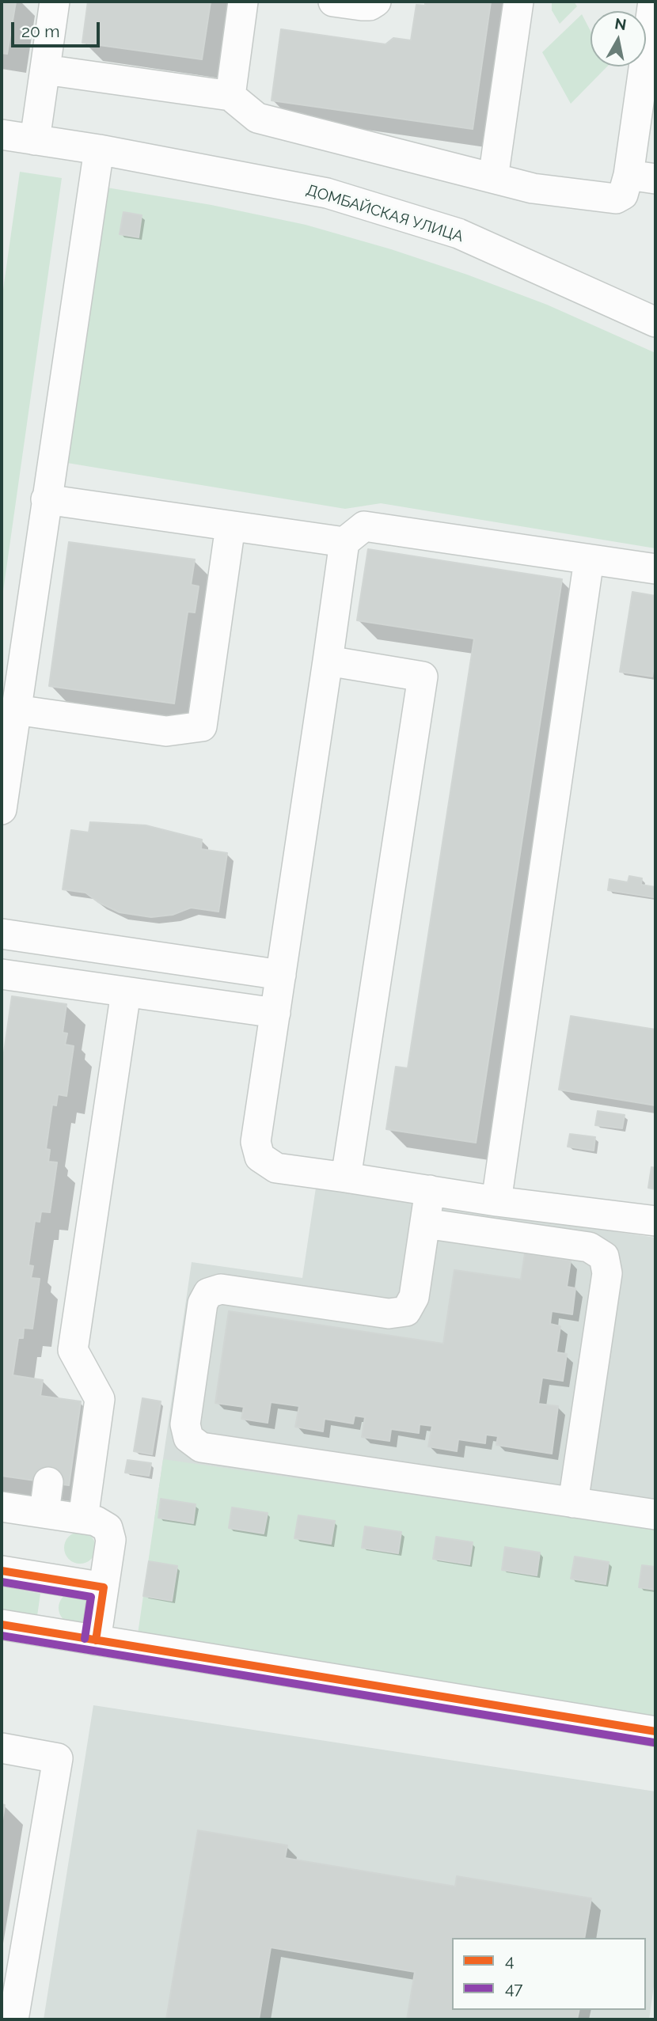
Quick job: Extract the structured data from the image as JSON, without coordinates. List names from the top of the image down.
{
  "streets": {
    "street": ["ДОМБАЙСКАЯ УЛИЦА"]
  },
  "lines": ["transit line 4", "transit line 47"],
  "legend": ["4", "47"],
  "scale_bar": "20 m",
  "north": "top"
}
